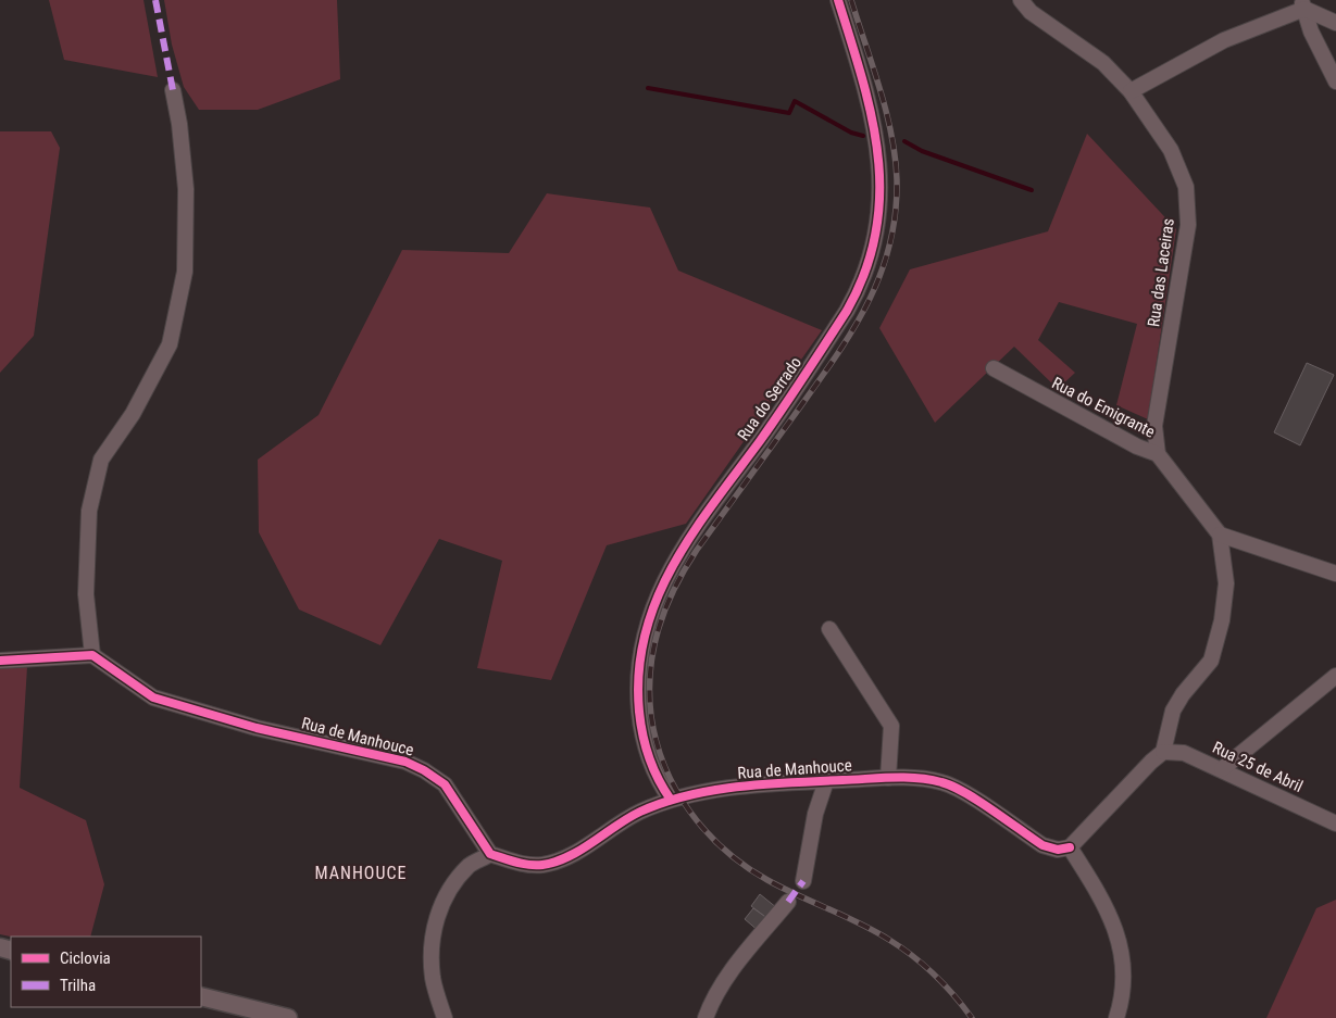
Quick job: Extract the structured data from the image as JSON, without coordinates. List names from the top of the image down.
{
  "streets": {
    "street": [
      "Rua das Laceiras",
      "Rua do Serrado",
      "Rua do Emigrante",
      "Rua de Manhouce",
      "Rua 25 de Abril"
    ]
  },
  "crossings": [
    ["Rua das Laceiras", "Rua do Emigrante"],
    ["Rua do Serrado", "Rua de Manhouce"]
  ],
  "districts": ["MANHOUCE"],
  "legend": ["Ciclovia", "Trilha"]
}
